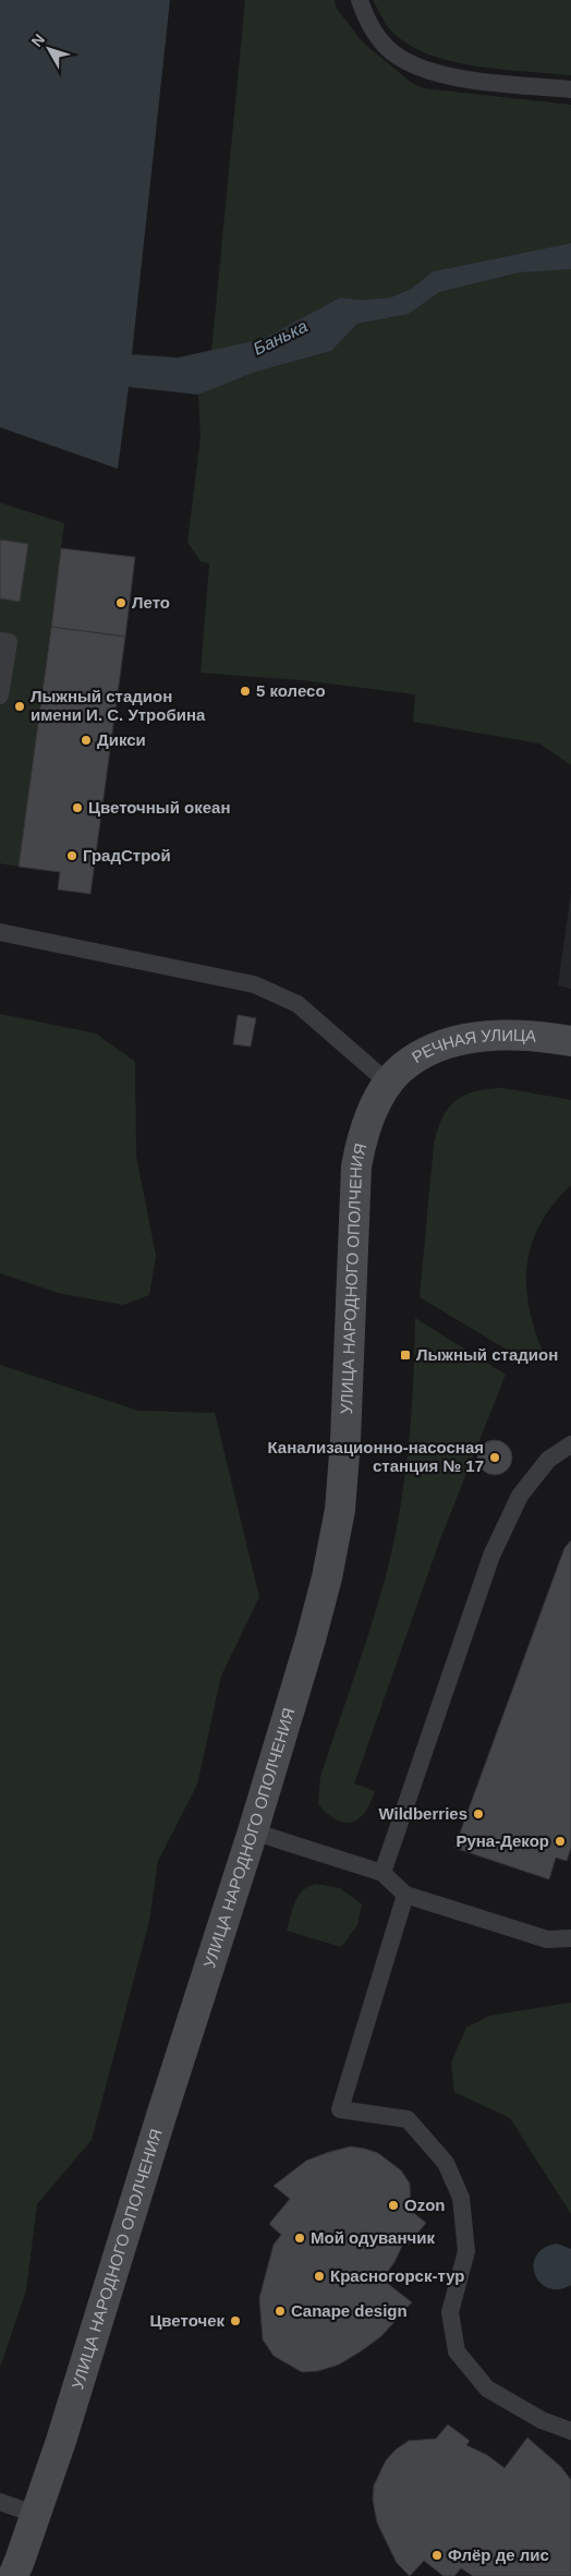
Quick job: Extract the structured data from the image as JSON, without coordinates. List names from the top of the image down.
{
  "streets": {
    "main road": ["РЕЧНАЯ УЛИЦА", "УЛИЦА НАРОДНОГО ОПОЛЧЕНИЯ"]
  },
  "crossings": [
    ["РЕЧНАЯ УЛИЦА", "УЛИЦА НАРОДНОГО ОПОЛЧЕНИЯ"]
  ],
  "water": ["Банька"],
  "places": {
    "other": [
      "Лето",
      "5 колесо",
      "Лыжный стадион имени И. С. Утробина",
      "Дикси",
      "Цветочный океан",
      "ГрадСтрой",
      "Канализационно-насосная станция № 17",
      "Wildberries",
      "Руна-Декор",
      "Ozon",
      "Мой одуванчик",
      "Красногорск-тур",
      "Canape design",
      "Цветочек",
      "Флёр де лис"
    ],
    "transit": ["Лыжный стадион"]
  },
  "north": "top left"
}
